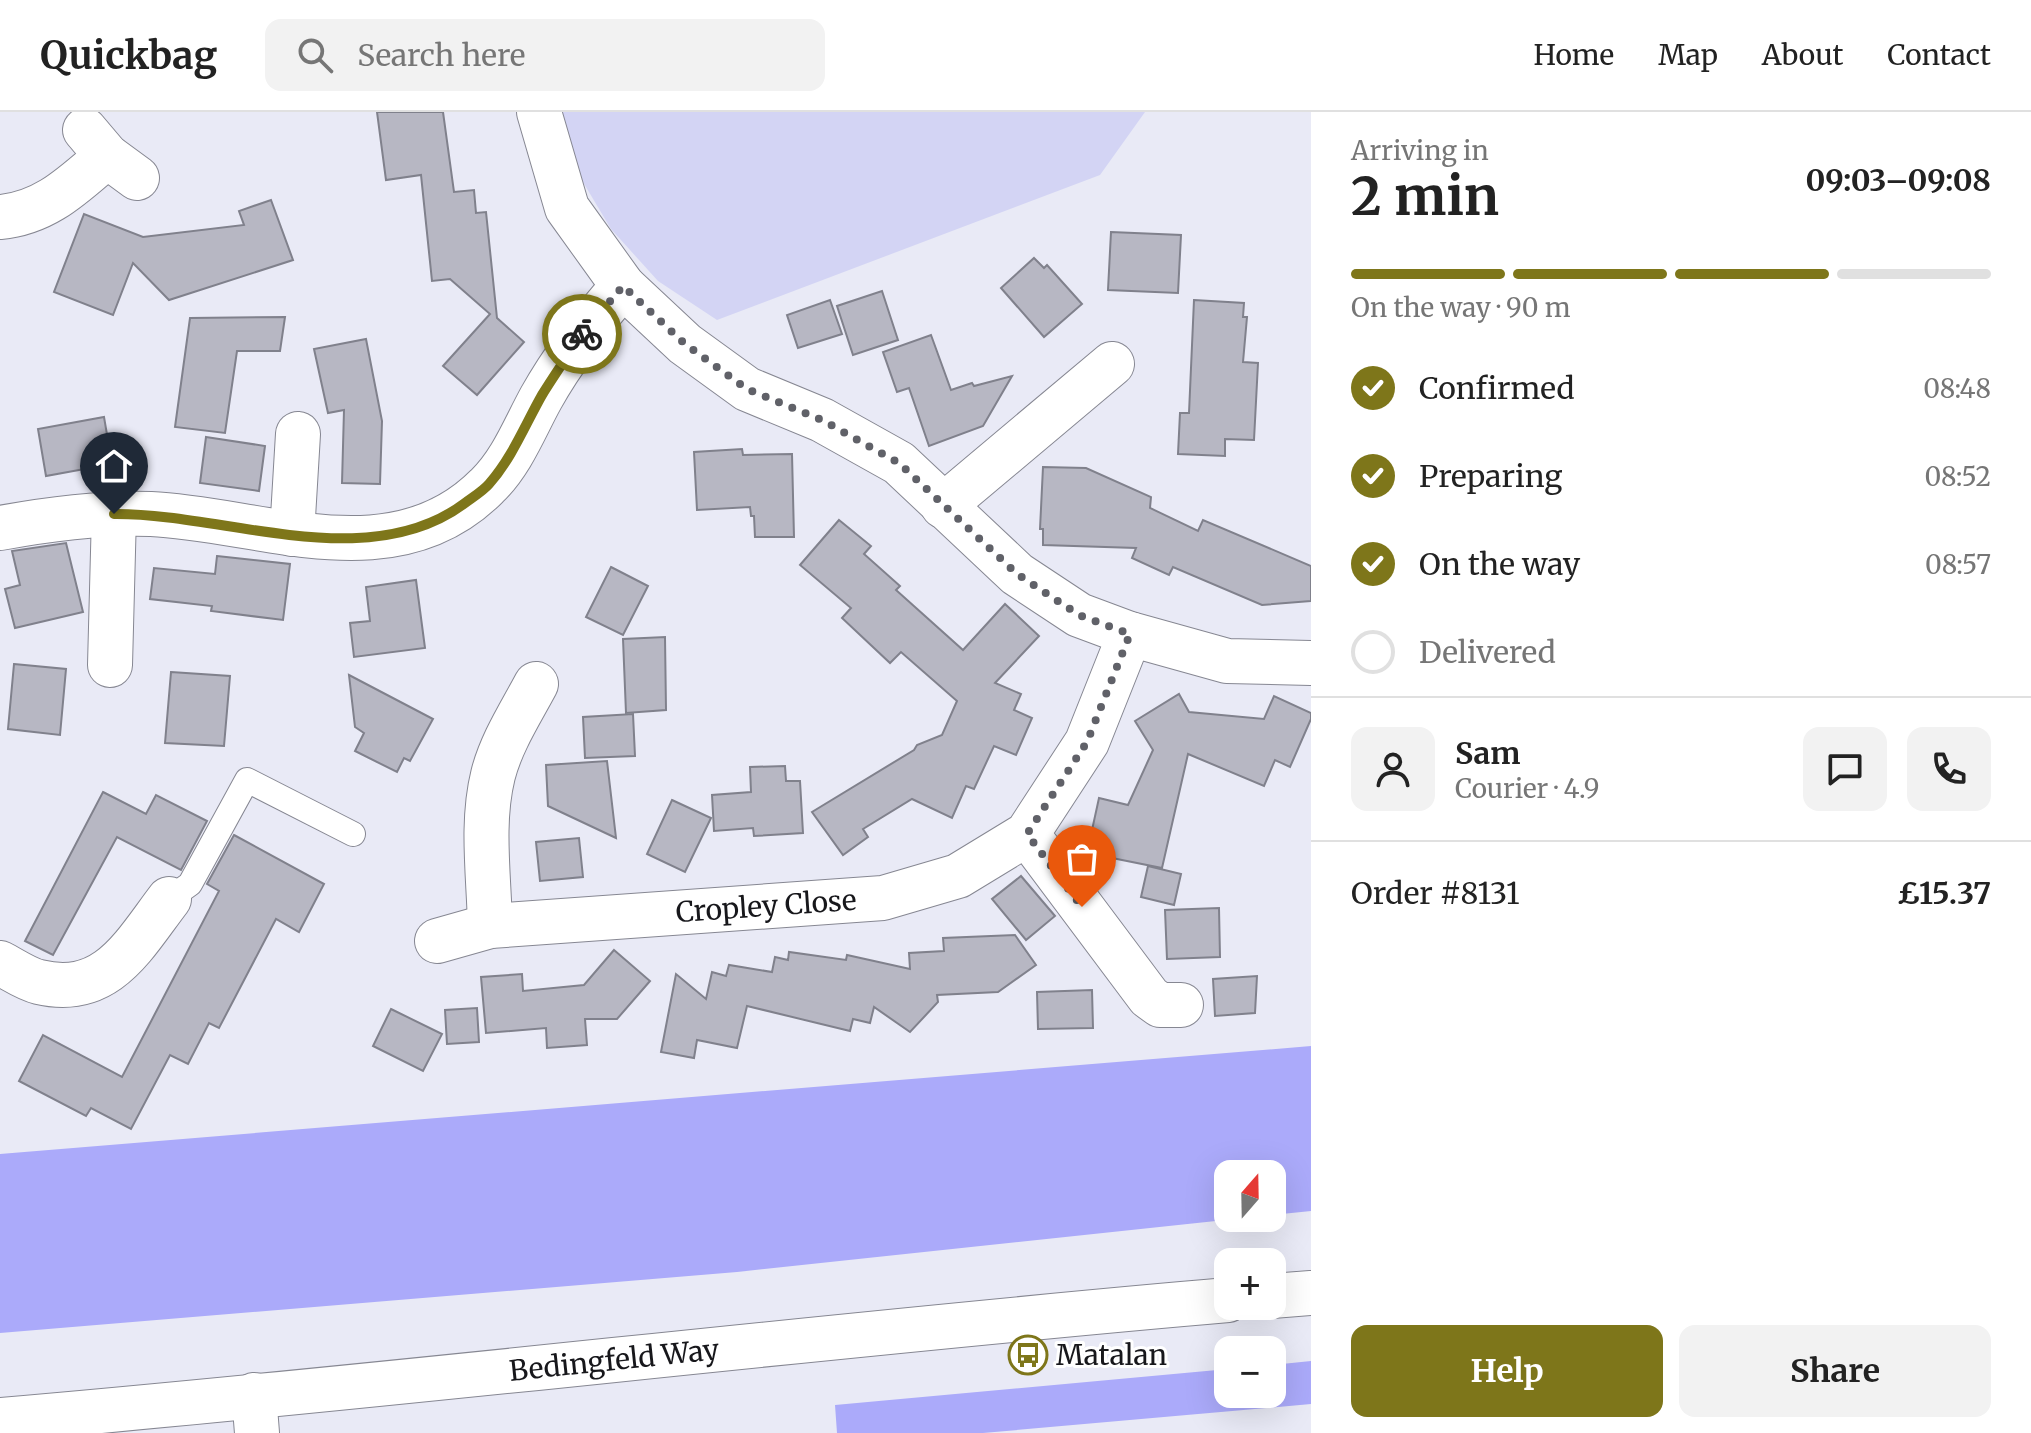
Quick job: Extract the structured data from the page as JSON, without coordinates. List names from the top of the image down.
{
  "streets": {
    "street": ["Cropley Close", "Bedingfeld Way"]
  },
  "places": {
    "bus stop": ["Matalan"]
  },
  "north": "top",
  "page": {
    "header": "Quickbag",
    "search": "Search here",
    "nav": [
      "Home",
      "Map",
      "About",
      "Contact"
    ],
    "heading": ["2 min", "Arriving in", "09:03–09:08"],
    "panel": [
      "Sam",
      "Courier · 4.9",
      "Order #8131",
      "£15.37"
    ],
    "bar": "On the way · 90 m",
    "list": [
      ["Confirmed", "08:48"],
      ["Preparing", "08:52"],
      ["On the way", "08:57"],
      "Delivered"
    ],
    "map_buttons": ["+", "−"],
    "buttons": ["Help", "Share"]
  }
}
